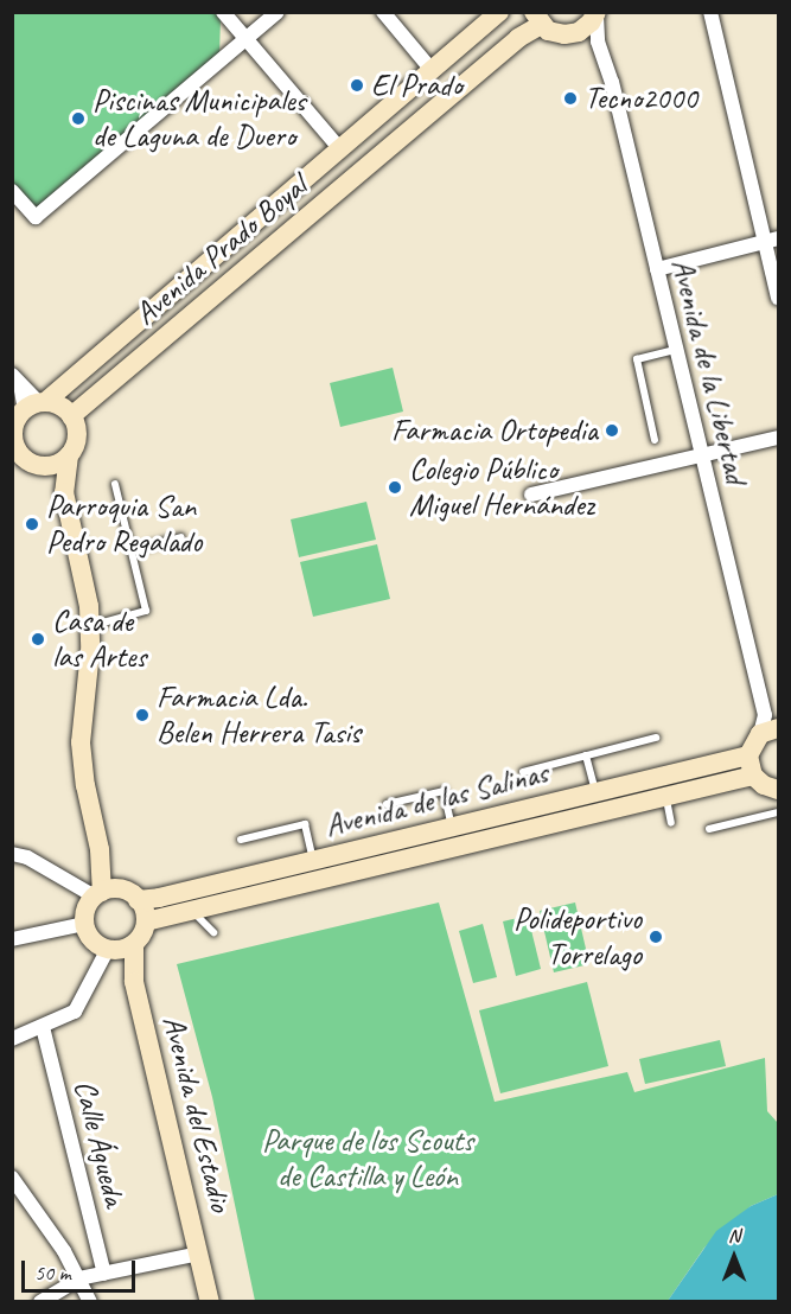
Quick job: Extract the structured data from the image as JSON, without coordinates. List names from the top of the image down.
{
  "streets": {
    "street": [
      "Avenida Prado Boyal",
      "Avenida de la Libertad",
      "Avenida de las Salinas",
      "Avenida del Estadio",
      "Calle Águeda"
    ]
  },
  "crossings": [
    ["Avenida de las Salinas", "Avenida del Estadio"]
  ],
  "parks": ["Parque de los Scouts de Castilla y León"],
  "places": [
    "El Prado",
    "Tecno2000",
    "Piscinas Municipales de Laguna de Duero",
    "Farmacia Ortopedia",
    "Colegio Público Miguel Hernández",
    "Parroquia San Pedro Regalado",
    "Casa de las Artes",
    "Farmacia Lda. Belen Herrera Tasis",
    "Polideportivo Torrelago"
  ],
  "scale_bar": "50 m",
  "north": "top"
}
